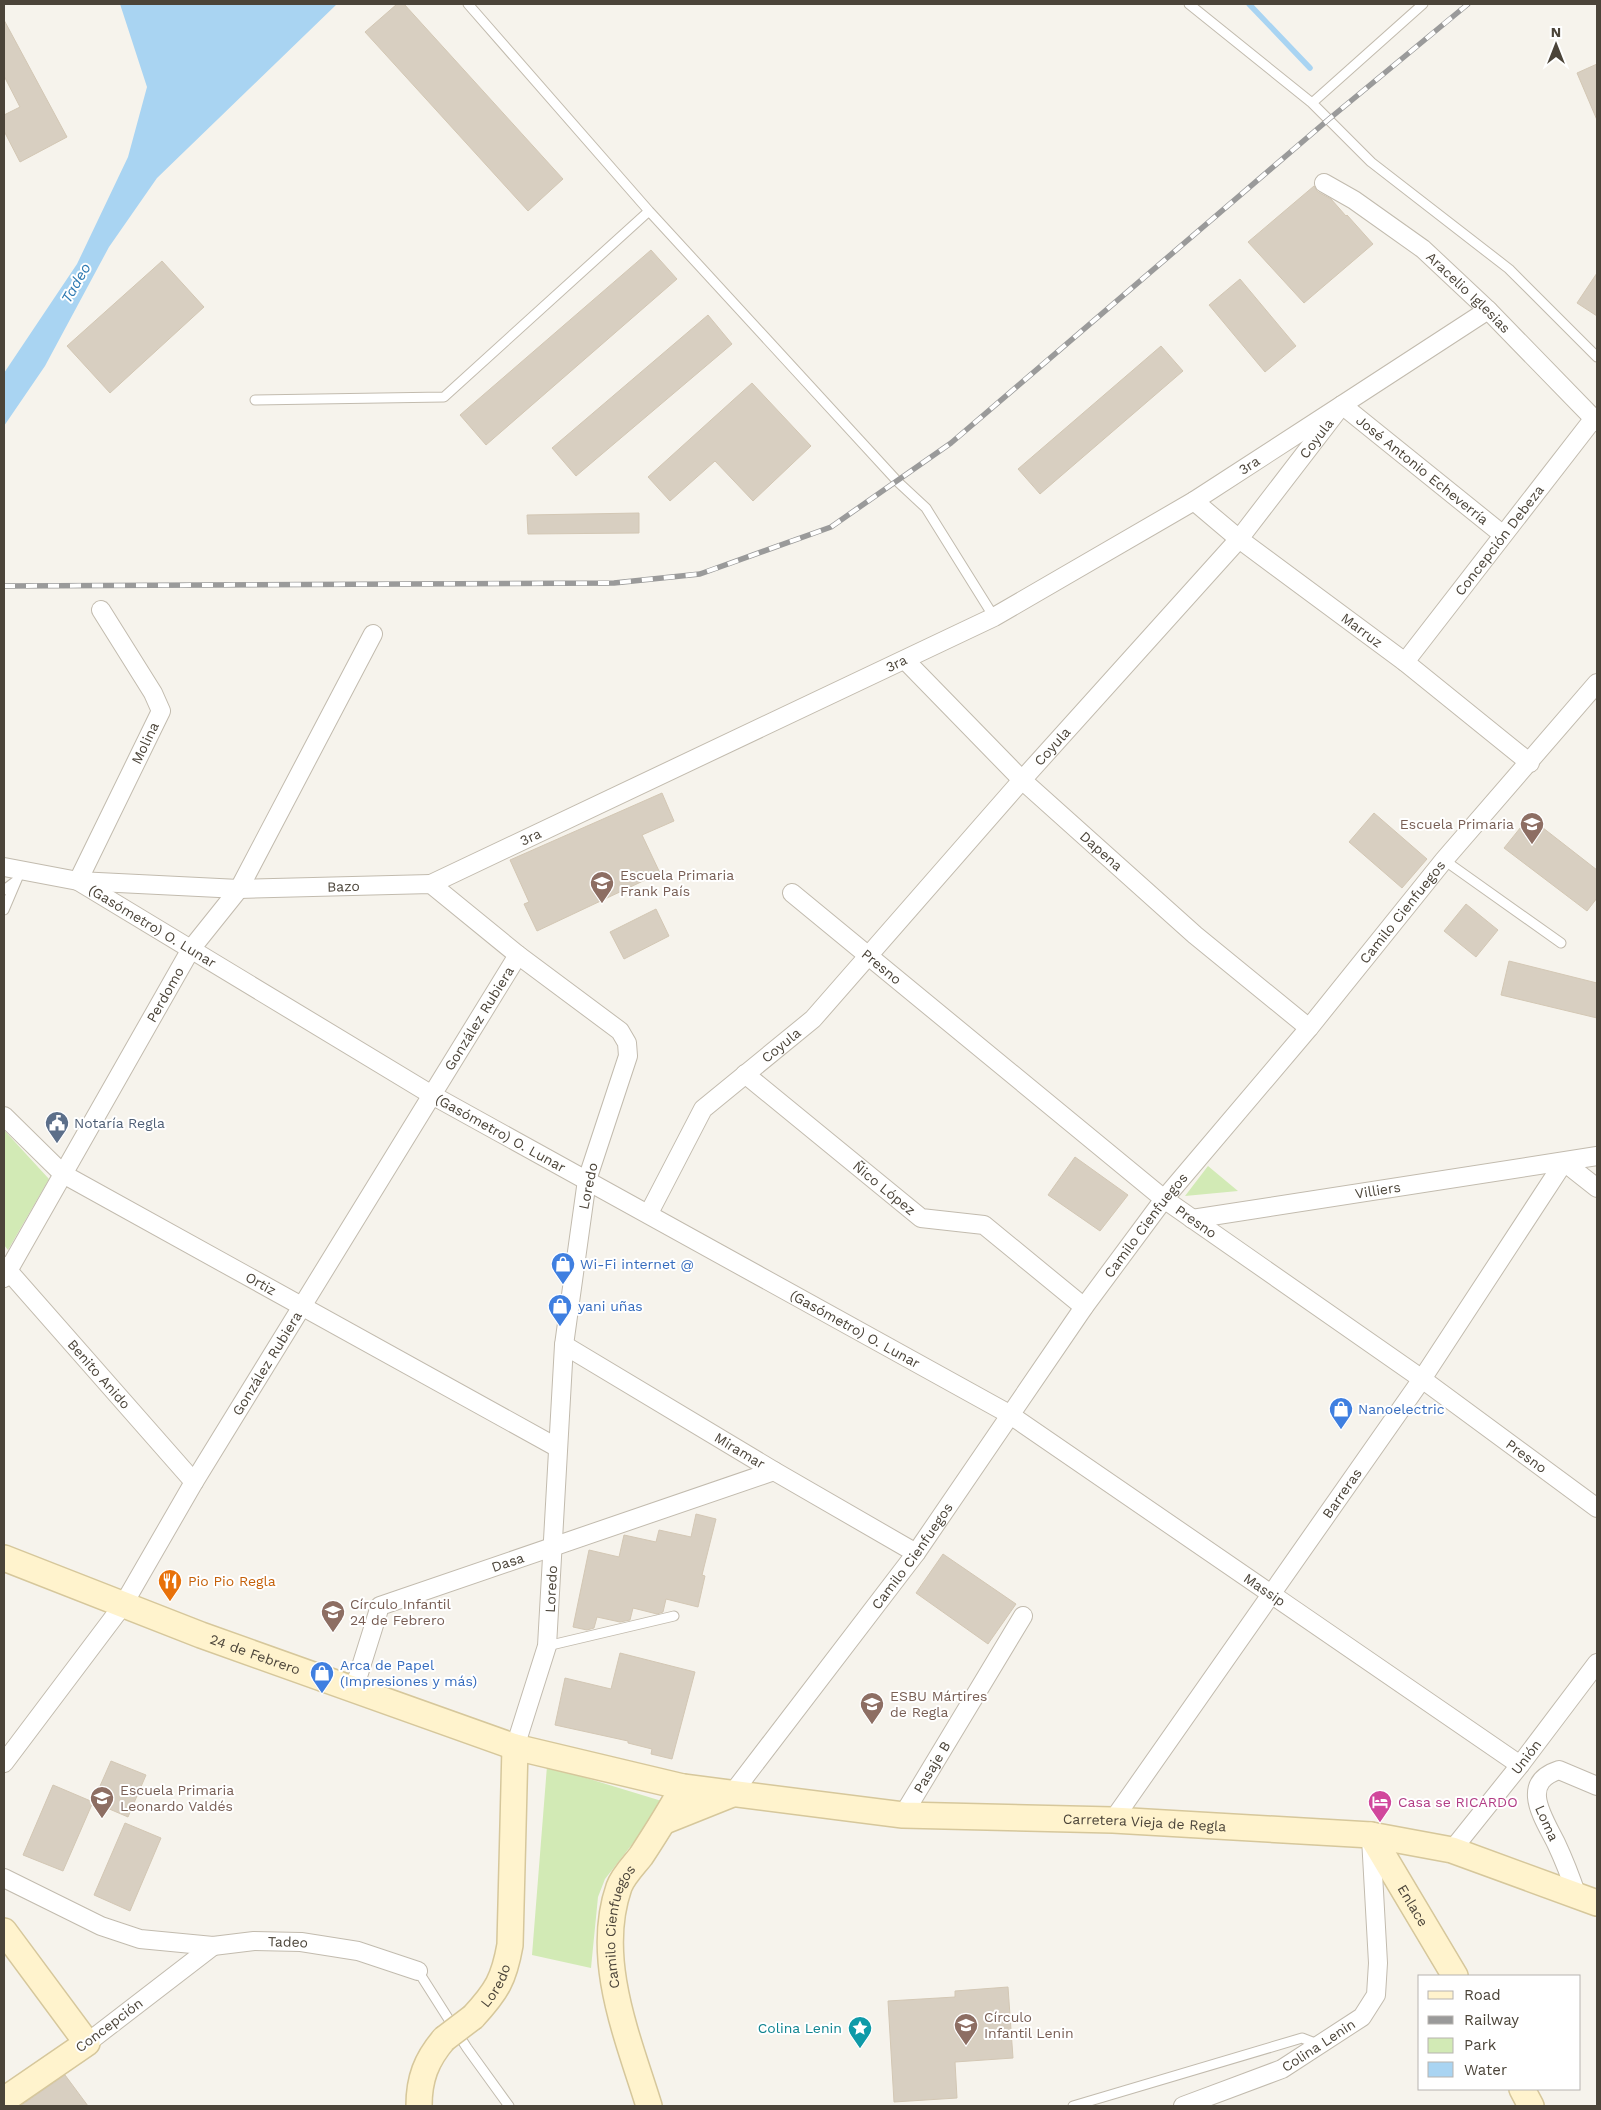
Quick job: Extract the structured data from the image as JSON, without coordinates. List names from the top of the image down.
{
  "streets": {
    "main road": [
      "Camilo Cienfuegos",
      "Loredo",
      "24 de Febrero",
      "Carretera Vieja de Regla",
      "Enlace",
      "Concepción"
    ],
    "street": [
      "Aracelio Iglesias",
      "Coyula",
      "3ra",
      "José Antonio Echeverría",
      "Concepción Debeza",
      "Marruz",
      "Molina",
      "Dapena",
      "Bazo",
      "(Gasómetro) O. Lunar",
      "Presno",
      "Perdomo",
      "González Rubiera",
      "Ñico López",
      "Villiers",
      "Ortiz",
      "Benito Anido",
      "Miramar",
      "Barreras",
      "Dasa",
      "Massip",
      "Unión",
      "Pasaje B",
      "Loma",
      "Tadeo",
      "Colina Lenin"
    ]
  },
  "crossings": [
    ["Aracelio Iglesias", "Coyula"],
    ["Aracelio Iglesias", "Concepción Debeza"],
    ["Coyula", "3ra"],
    ["Coyula", "José Antonio Echeverría"],
    ["Coyula", "Marruz"],
    ["Coyula", "Dapena"],
    ["Coyula", "(Gasómetro) O. Lunar"],
    ["Coyula", "Presno"],
    ["Coyula", "Ñico López"],
    ["3ra", "José Antonio Echeverría"],
    ["3ra", "Marruz"],
    ["3ra", "Dapena"],
    ["3ra", "Bazo"],
    ["José Antonio Echeverría", "Concepción Debeza"],
    ["Concepción Debeza", "Marruz"],
    ["Marruz", "Camilo Cienfuegos"],
    ["Molina", "Bazo"],
    ["Molina", "(Gasómetro) O. Lunar"],
    ["Dapena", "Camilo Cienfuegos"],
    ["Bazo", "(Gasómetro) O. Lunar"],
    ["Bazo", "Perdomo"],
    ["Camilo Cienfuegos", "(Gasómetro) O. Lunar"],
    ["Camilo Cienfuegos", "Presno"],
    ["Camilo Cienfuegos", "Ñico López"],
    ["Camilo Cienfuegos", "Miramar"],
    ["Camilo Cienfuegos", "Massip"],
    ["Camilo Cienfuegos", "24 de Febrero"],
    ["Camilo Cienfuegos", "Carretera Vieja de Regla"],
    ["(Gasómetro) O. Lunar", "Perdomo"],
    ["(Gasómetro) O. Lunar", "González Rubiera"],
    ["(Gasómetro) O. Lunar", "Loredo"],
    ["(Gasómetro) O. Lunar", "Massip"],
    ["Presno", "Villiers"],
    ["Presno", "Barreras"],
    ["Perdomo", "Ortiz"],
    ["Perdomo", "Benito Anido"],
    ["González Rubiera", "Loredo"],
    ["González Rubiera", "Ortiz"],
    ["González Rubiera", "Benito Anido"],
    ["González Rubiera", "24 de Febrero"],
    ["Loredo", "Ortiz"],
    ["Loredo", "Miramar"],
    ["Loredo", "Dasa"],
    ["Loredo", "24 de Febrero"],
    ["Villiers", "Barreras"],
    ["Miramar", "Dasa"],
    ["Barreras", "Massip"],
    ["Barreras", "Carretera Vieja de Regla"],
    ["Dasa", "24 de Febrero"],
    ["Massip", "Unión"],
    ["24 de Febrero", "Carretera Vieja de Regla"],
    ["Unión", "Carretera Vieja de Regla"],
    ["Pasaje B", "Carretera Vieja de Regla"],
    ["Carretera Vieja de Regla", "Loma"],
    ["Carretera Vieja de Regla", "Enlace"],
    ["Carretera Vieja de Regla", "Colina Lenin"],
    ["Enlace", "Colina Lenin"],
    ["Tadeo", "Concepción"]
  ],
  "water": ["Tadeo"],
  "places": {
    "school or university": [
      "Escuela Primaria",
      "Escuela Primaria Frank País",
      "Círculo Infantil 24 de Febrero",
      "ESBU Mártires de Regla",
      "Escuela Primaria Leonardo Valdés",
      "Círculo Infantil Lenin"
    ],
    "public building": ["Notaría Regla"],
    "shop": [
      "Wi-Fi internet @",
      "yani uñas",
      "Nanoelectric",
      "Arca de Papel (Impresiones y más)"
    ],
    "restaurant": ["Pio Pio Regla"],
    "hotel": ["Casa se RICARDO"],
    "place": ["Colina Lenin"]
  },
  "legend": [
    "Road",
    "Railway",
    "Park",
    "Water"
  ],
  "north": "top"
}
